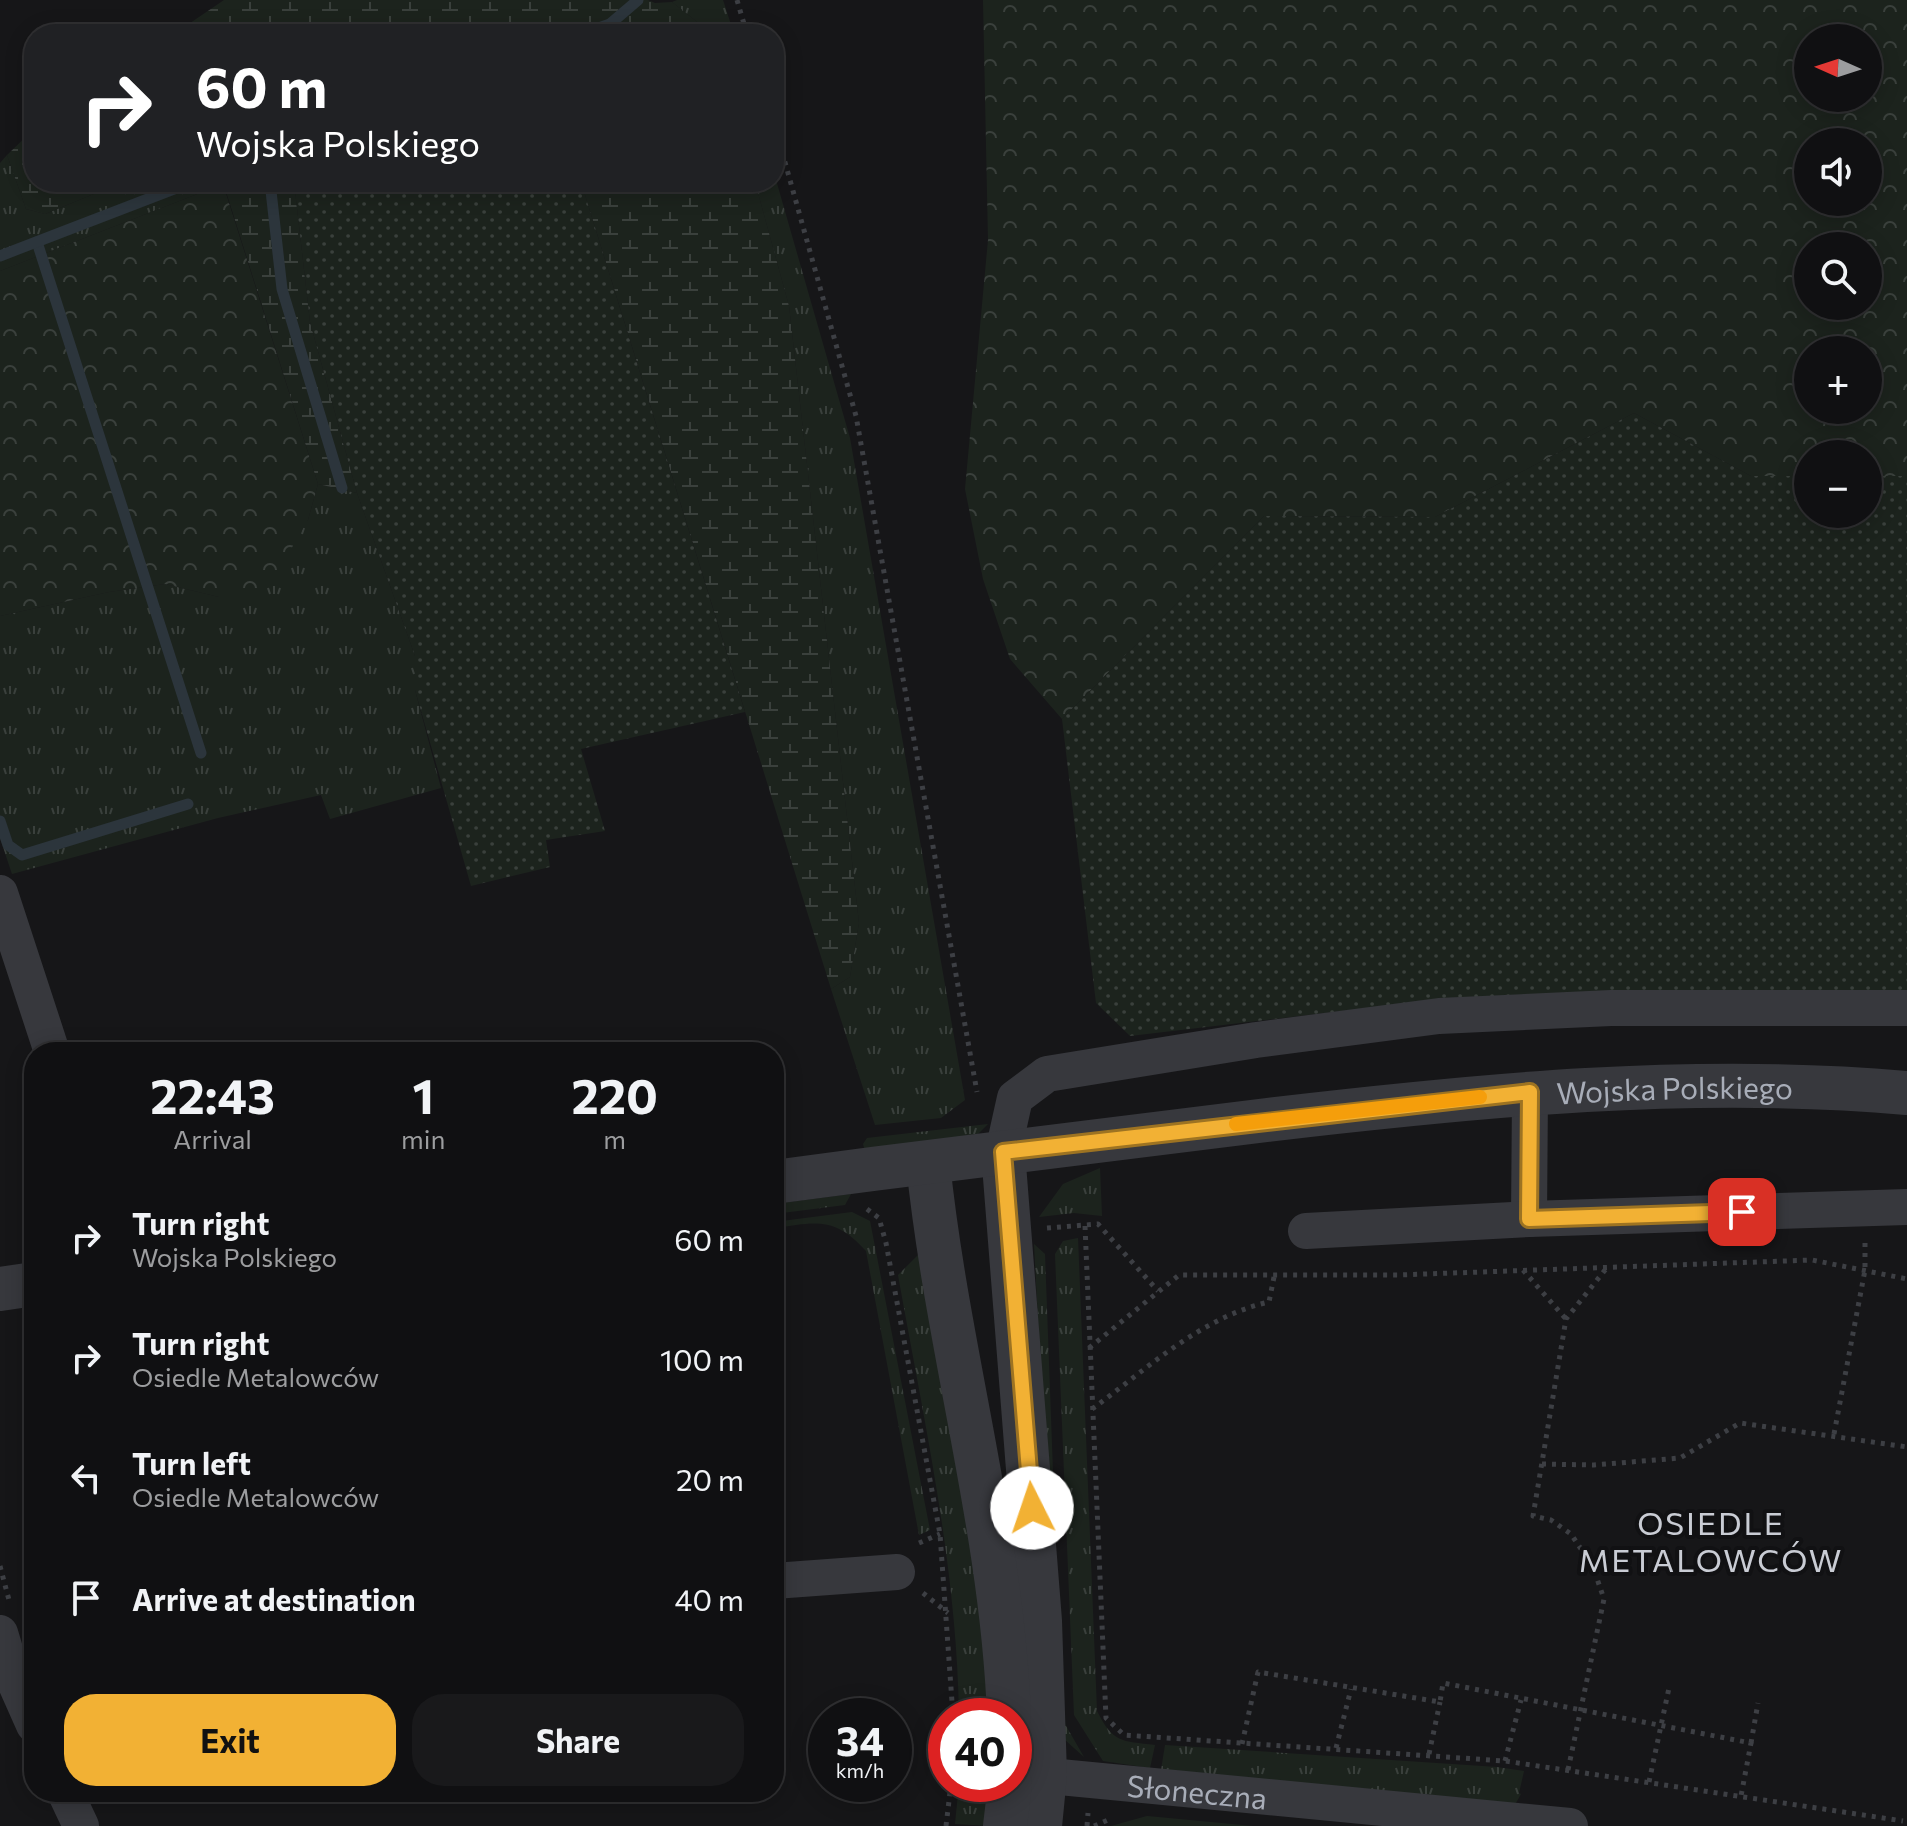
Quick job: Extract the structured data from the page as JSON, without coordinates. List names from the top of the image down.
{
  "streets": {
    "street": ["Wojska Polskiego", "Słoneczna"]
  },
  "districts": ["OSIEDLE METALOWCÓW"],
  "north": "left",
  "page": {
    "map_buttons": ["+", "−"],
    "turn": ["60 m", "Wojska Polskiego"],
    "eta": [
      "22:43",
      "Arrival",
      "1",
      "min",
      "220",
      "m"
    ],
    "list": [
      {
        "name": "Turn right",
        "note": "Wojska Polskiego",
        "value": "60 m"
      },
      {
        "name": "Turn right",
        "note": "Osiedle Metalowców",
        "value": "100 m"
      },
      {
        "name": "Turn left",
        "note": "Osiedle Metalowców",
        "value": "20 m"
      },
      {
        "name": "Arrive at destination",
        "value": "40 m"
      }
    ],
    "buttons": ["Exit", "Share"],
    "speed": "34 km/h",
    "limit": "40"
  }
}
